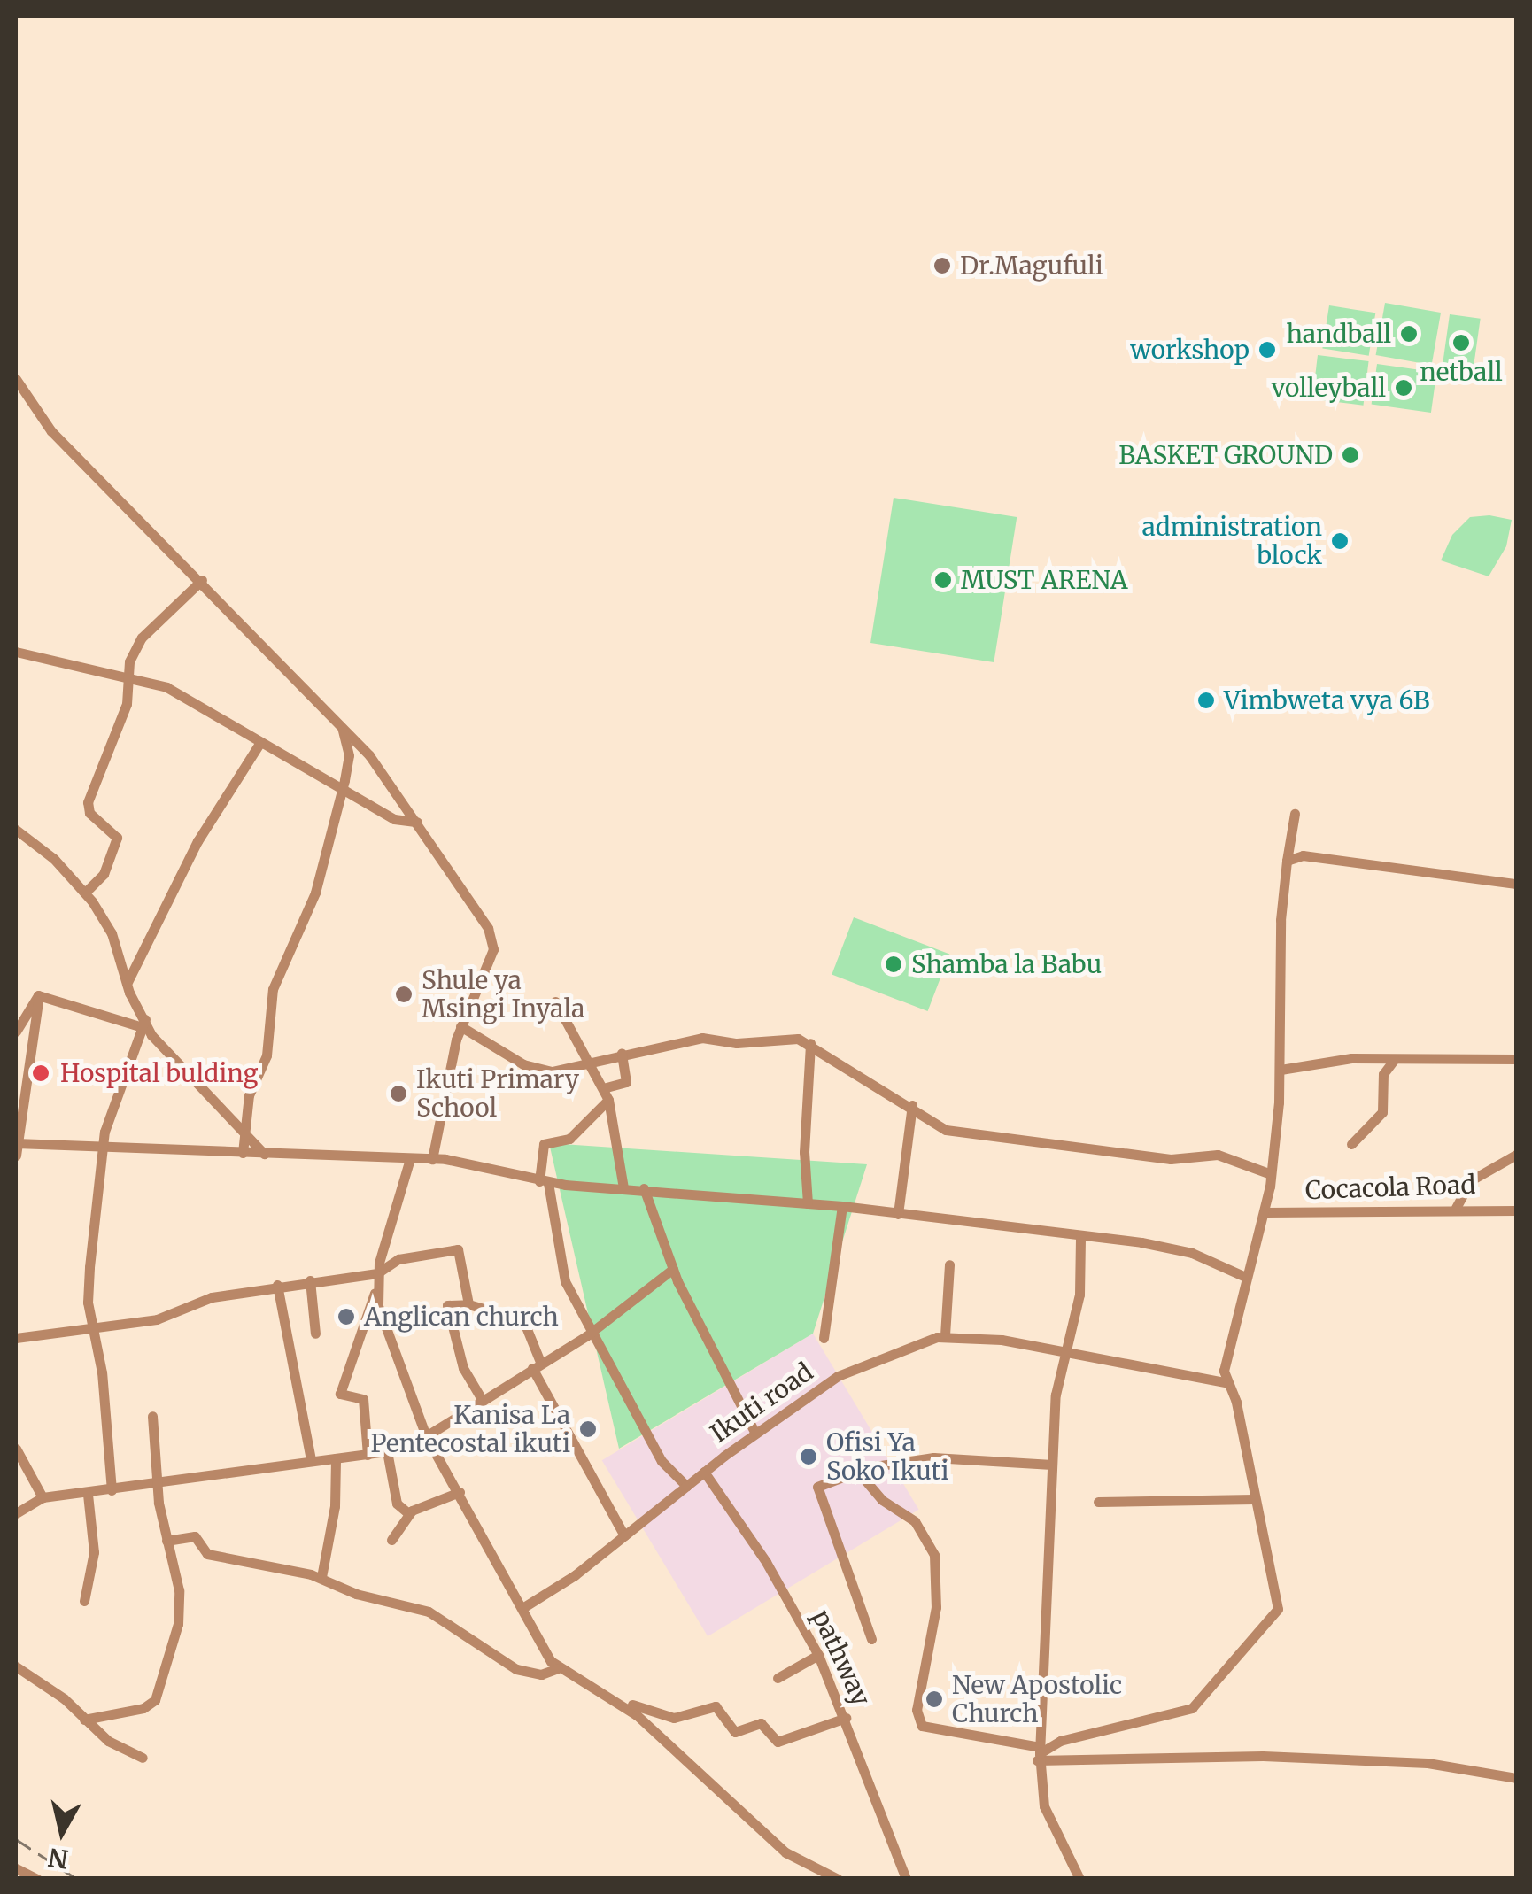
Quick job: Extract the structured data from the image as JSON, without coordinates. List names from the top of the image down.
{
  "streets": {
    "street": ["Cocacola Road", "Ikuti road", "pathway"]
  },
  "crossings": [
    ["Ikuti road", "pathway"]
  ],
  "places": [
    "Dr.Magufuli",
    "handball",
    "netball",
    "workshop",
    "volleyball",
    "BASKET GROUND",
    "administration block",
    "MUST ARENA",
    "Vimbweta vya 6B",
    "Shamba la Babu",
    "Shule ya Msingi Inyala",
    "Hospital bulding",
    "Ikuti Primary School",
    "Anglican church",
    "Kanisa La Pentecostal ikuti",
    "Ofisi Ya Soko Ikuti",
    "New Apostolic Church"
  ],
  "north": "bottom"
}
